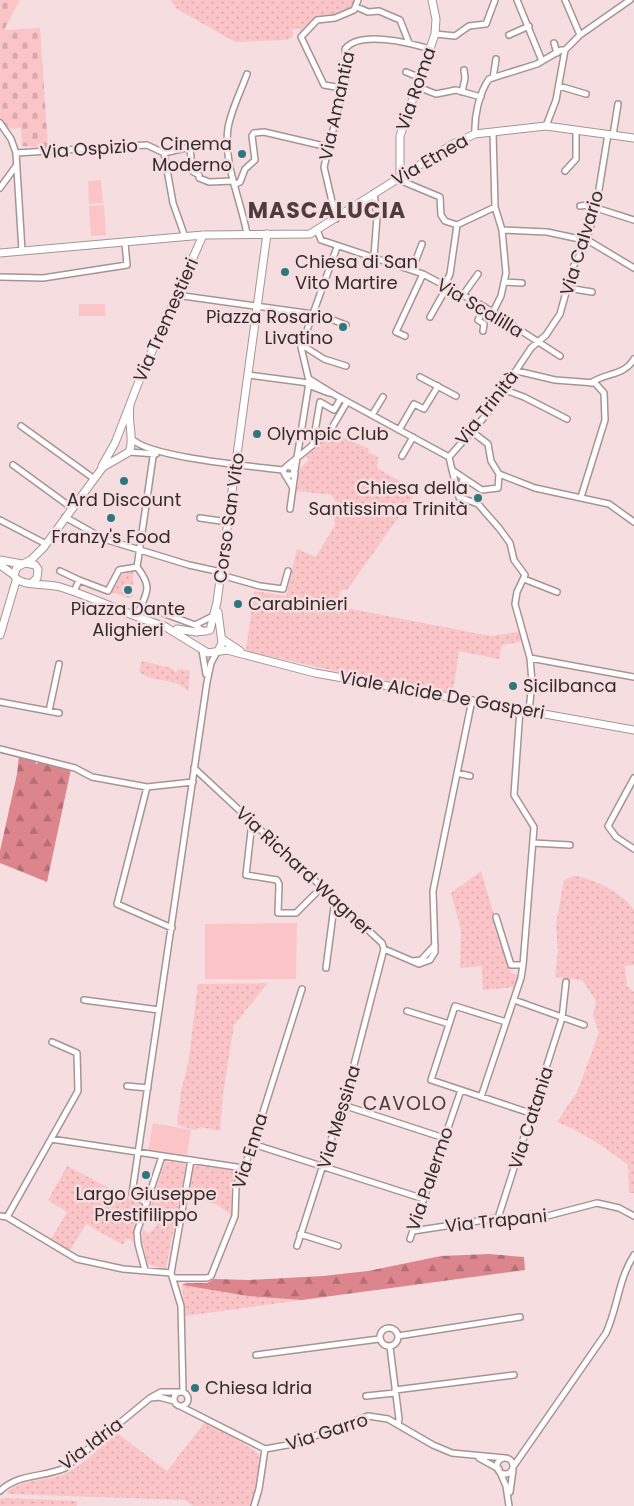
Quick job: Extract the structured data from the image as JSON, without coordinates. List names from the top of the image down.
{
  "streets": {
    "main road": [
      "Via Roma",
      "Via Etnea",
      "Via Tremestieri",
      "Corso San Vito",
      "Viale Alcide De Gasperi"
    ],
    "street": [
      "Via Amantia",
      "Via Ospizio",
      "Via Calvario",
      "Via Scalilla",
      "Via Trinità",
      "Via Richard Wagner",
      "Via Messina",
      "Via Catania",
      "Via Enna",
      "Via Palermo",
      "Via Trapani",
      "Via Garro",
      "Via Idria"
    ]
  },
  "crossings": [
    ["Via Roma", "Via Amantia"],
    ["Via Roma", "Via Etnea"],
    ["Via Amantia", "Via Etnea"],
    ["Via Ospizio", "Via Etnea"],
    ["Via Etnea", "Via Calvario"],
    ["Via Etnea", "Via Scalilla"],
    ["Via Etnea", "Via Tremestieri"],
    ["Via Etnea", "Corso San Vito"],
    ["Via Calvario", "Via Scalilla"],
    ["Via Calvario", "Via Trinità"],
    ["Via Scalilla", "Via Trinità"],
    ["Via Richard Wagner", "Via Messina"],
    ["Via Catania", "Via Trapani"],
    ["Via Palermo", "Via Trapani"]
  ],
  "districts": ["MASCALUCIA", "CAVOLO"],
  "places": [
    "Cinema Moderno",
    "Chiesa di San Vito Martire",
    "Piazza Rosario Livatino",
    "Olympic Club",
    "Ard Discount",
    "Chiesa della Santissima Trinità",
    "Franzy's Food",
    "Piazza Dante Alighieri",
    "Carabinieri",
    "Sicilbanca",
    "Largo Giuseppe Prestifilippo",
    "Chiesa Idria"
  ]
}
